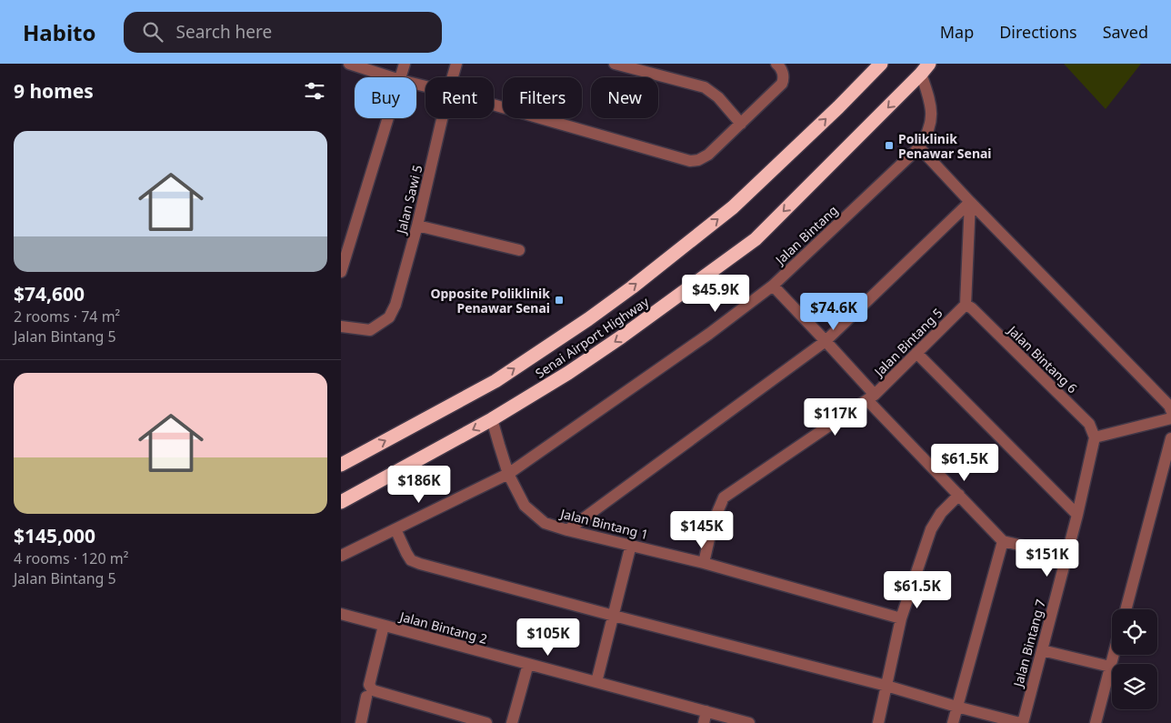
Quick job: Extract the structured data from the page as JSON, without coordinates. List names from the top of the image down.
{
  "streets": {
    "highway": ["Senai Airport Highway"],
    "street": [
      "Jalan Sawi 5",
      "Jalan Bintang",
      "Jalan Bintang 5",
      "Jalan Bintang 6",
      "Jalan Bintang 1",
      "Jalan Bintang 2",
      "Jalan Bintang 7"
    ]
  },
  "crossings": [
    ["Jalan Bintang", "Senai Airport Highway"],
    ["Jalan Bintang", "Jalan Bintang 1"],
    ["Senai Airport Highway", "Jalan Bintang 1"],
    ["Jalan Bintang 5", "Jalan Bintang 6"],
    ["Jalan Bintang 5", "Jalan Bintang 1"],
    ["Jalan Bintang 6", "Jalan Bintang 7"]
  ],
  "places": {
    "transit": ["Poliklinik Penawar Senai", "Opposite Poliklinik Penawar Senai"]
  },
  "page": {
    "header": "Habito",
    "search": "Search here",
    "nav": ["Map", "Directions", "Saved"],
    "heading": "9 homes",
    "chip": [
      "Buy",
      "Rent",
      "Filters",
      "New"
    ],
    "list": [
      {
        "name": "$74,600",
        "note": "2 rooms · 74 m² · Jalan Bintang 5"
      },
      {
        "name": "$145,000",
        "note": "4 rooms · 120 m² · Jalan Bintang 5"
      }
    ],
    "price": [
      "$45.9K",
      "$74.6K",
      "$117K",
      "$61.5K",
      "$186K",
      "$145K",
      "$151K",
      "$61.5K",
      "$105K"
    ]
  }
}
